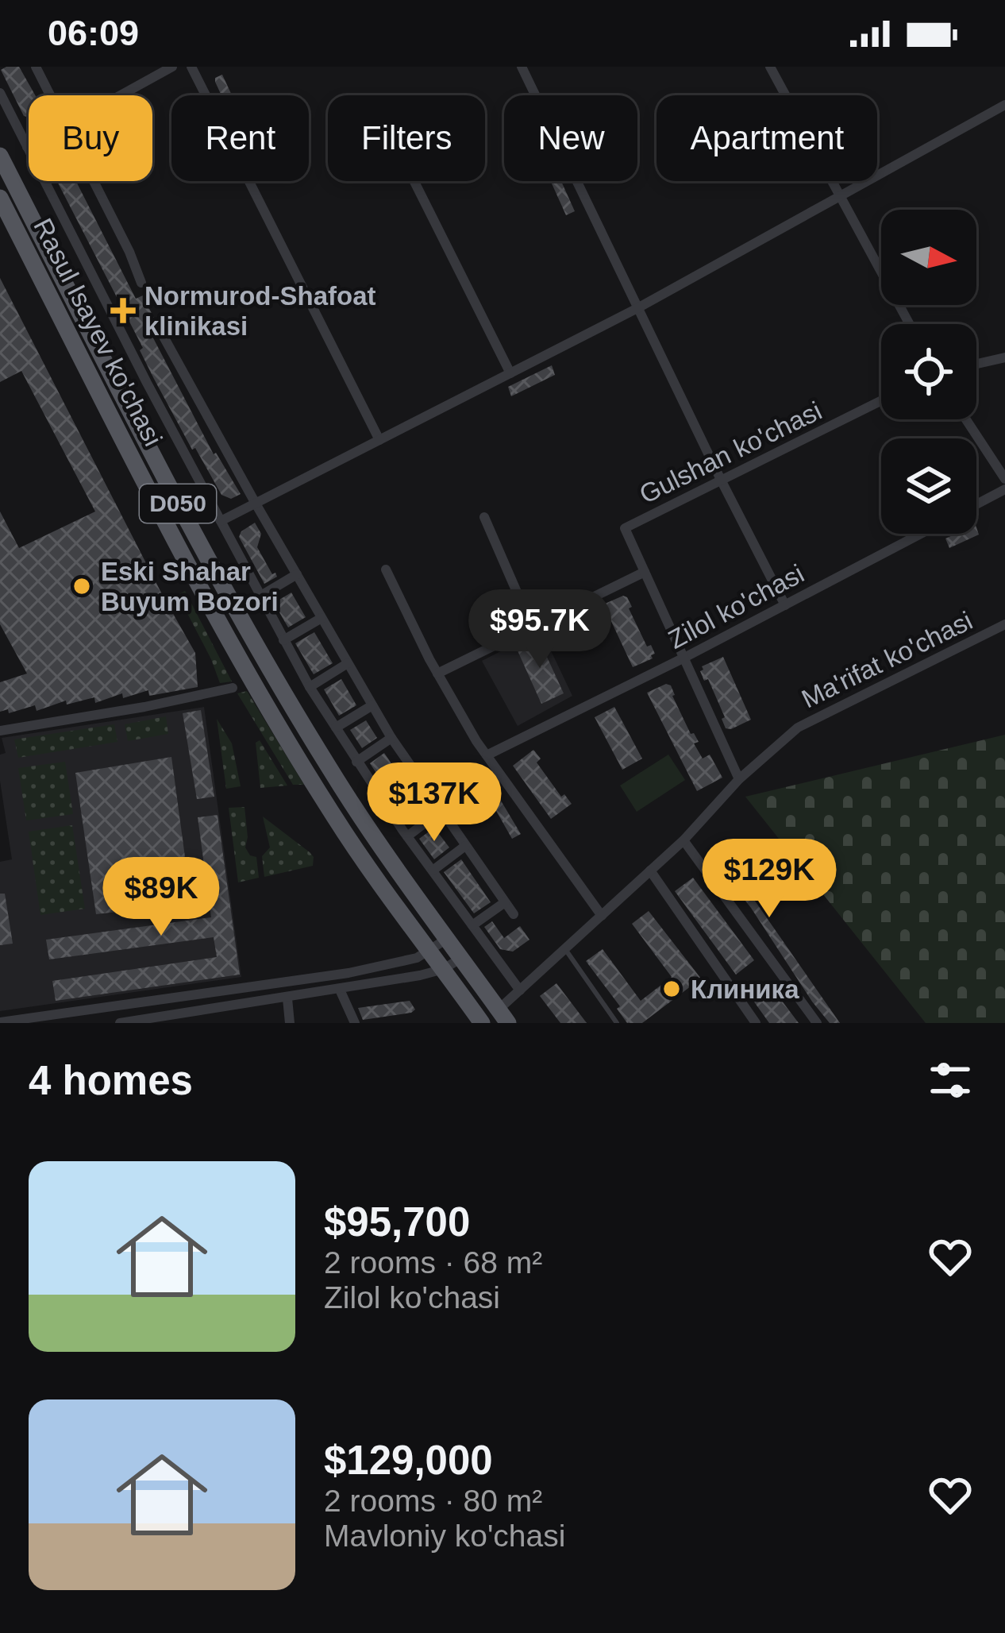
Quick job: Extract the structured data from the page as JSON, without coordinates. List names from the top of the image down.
{
  "streets": {
    "main road": ["Rasul Isayev ko'chasi", "D050"],
    "street": ["Gulshan ko'chasi", "Zilol ko'chasi", "Ma'rifat ko'chasi"]
  },
  "crossings": [
    ["Rasul Isayev ko'chasi", "Ma'rifat ko'chasi"],
    ["Gulshan ko'chasi", "Zilol ko'chasi"],
    ["Gulshan ko'chasi", "Ma'rifat ko'chasi"]
  ],
  "places": {
    "health": ["Normurod-Shafoat klinikasi"],
    "other": ["Eski Shahar Buyum Bozori", "Клиника"]
  },
  "north": "right",
  "page": {
    "status": "06:09",
    "chip": [
      "Buy",
      "Rent",
      "Filters",
      "New",
      "Apartment"
    ],
    "price": [
      "$95.7K",
      "$137K",
      "$129K",
      "$89K"
    ],
    "heading": "4 homes",
    "list": [
      {
        "name": "$95,700",
        "note": "2 rooms · 68 m² · Zilol ko'chasi"
      },
      {
        "name": "$129,000",
        "note": "2 rooms · 80 m² · Mavloniy ko'chasi"
      }
    ]
  }
}
